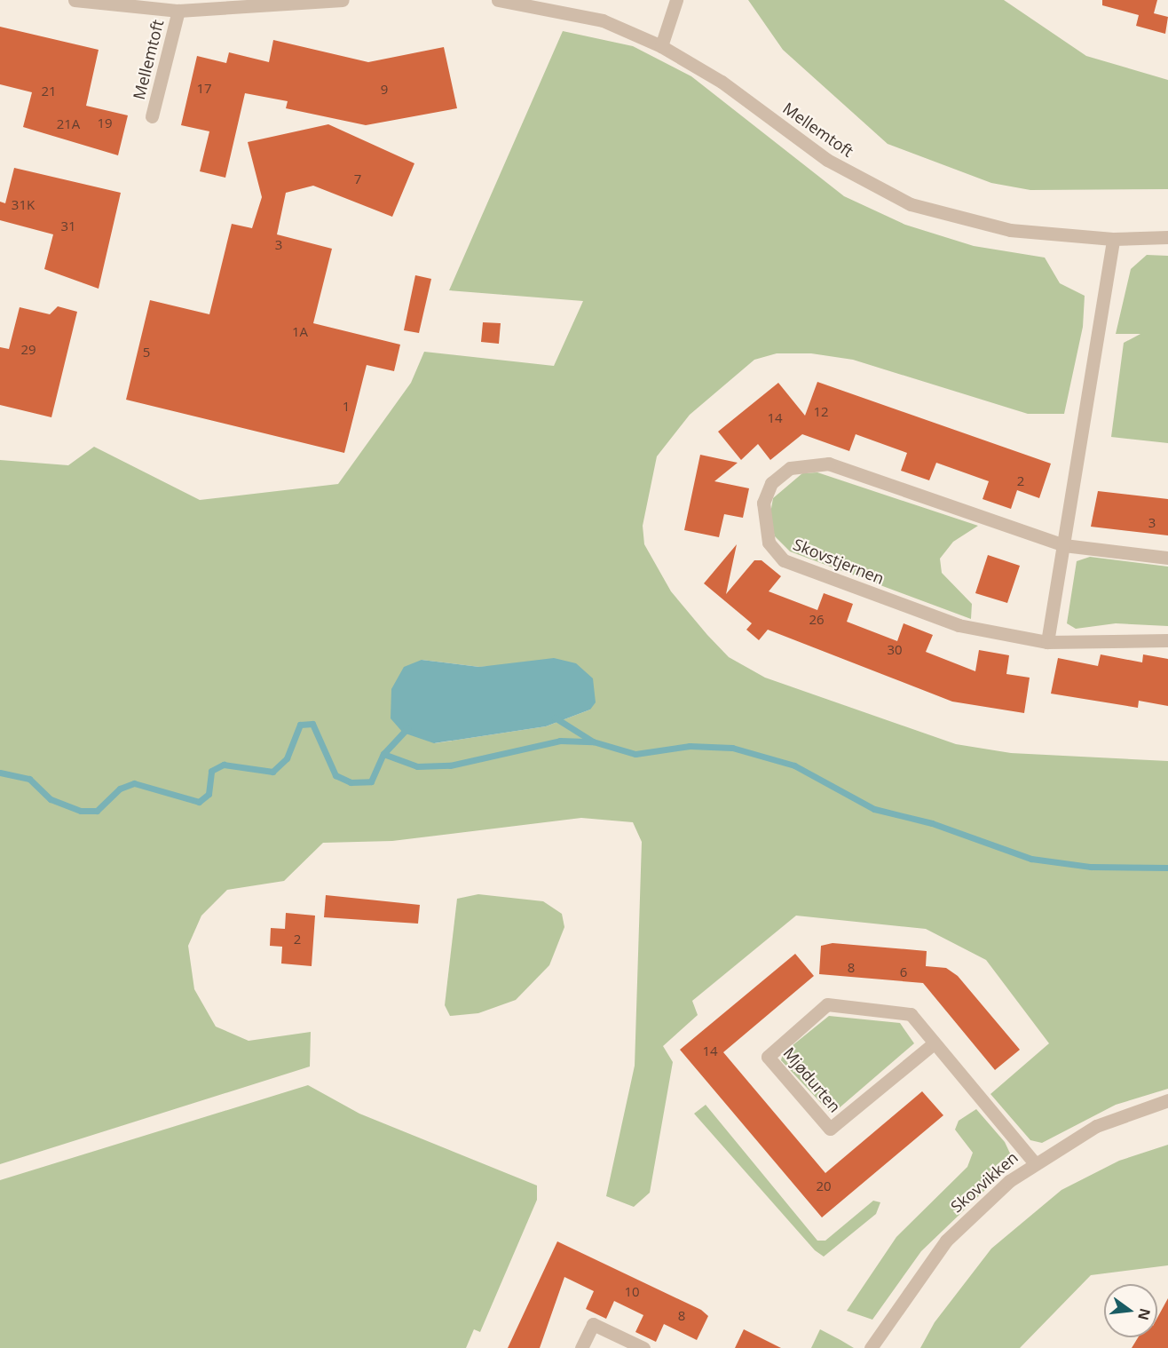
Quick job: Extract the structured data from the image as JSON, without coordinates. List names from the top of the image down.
{
  "streets": {
    "street": [
      "Mellemtoft",
      "Skovstjernen",
      "Mjødurten",
      "Skovvikken"
    ]
  },
  "crossings": [
    ["Mjødurten", "Skovvikken"]
  ],
  "house_numbers": [
    "17",
    "9",
    "21",
    "19",
    "21A",
    "7",
    "31K",
    "31",
    "3",
    "1A",
    "29",
    "5",
    "1",
    "12",
    "14",
    "2",
    "3",
    "26",
    "30",
    "2",
    "8",
    "6",
    "14",
    "20",
    "10",
    "8"
  ],
  "north": "right"
}
